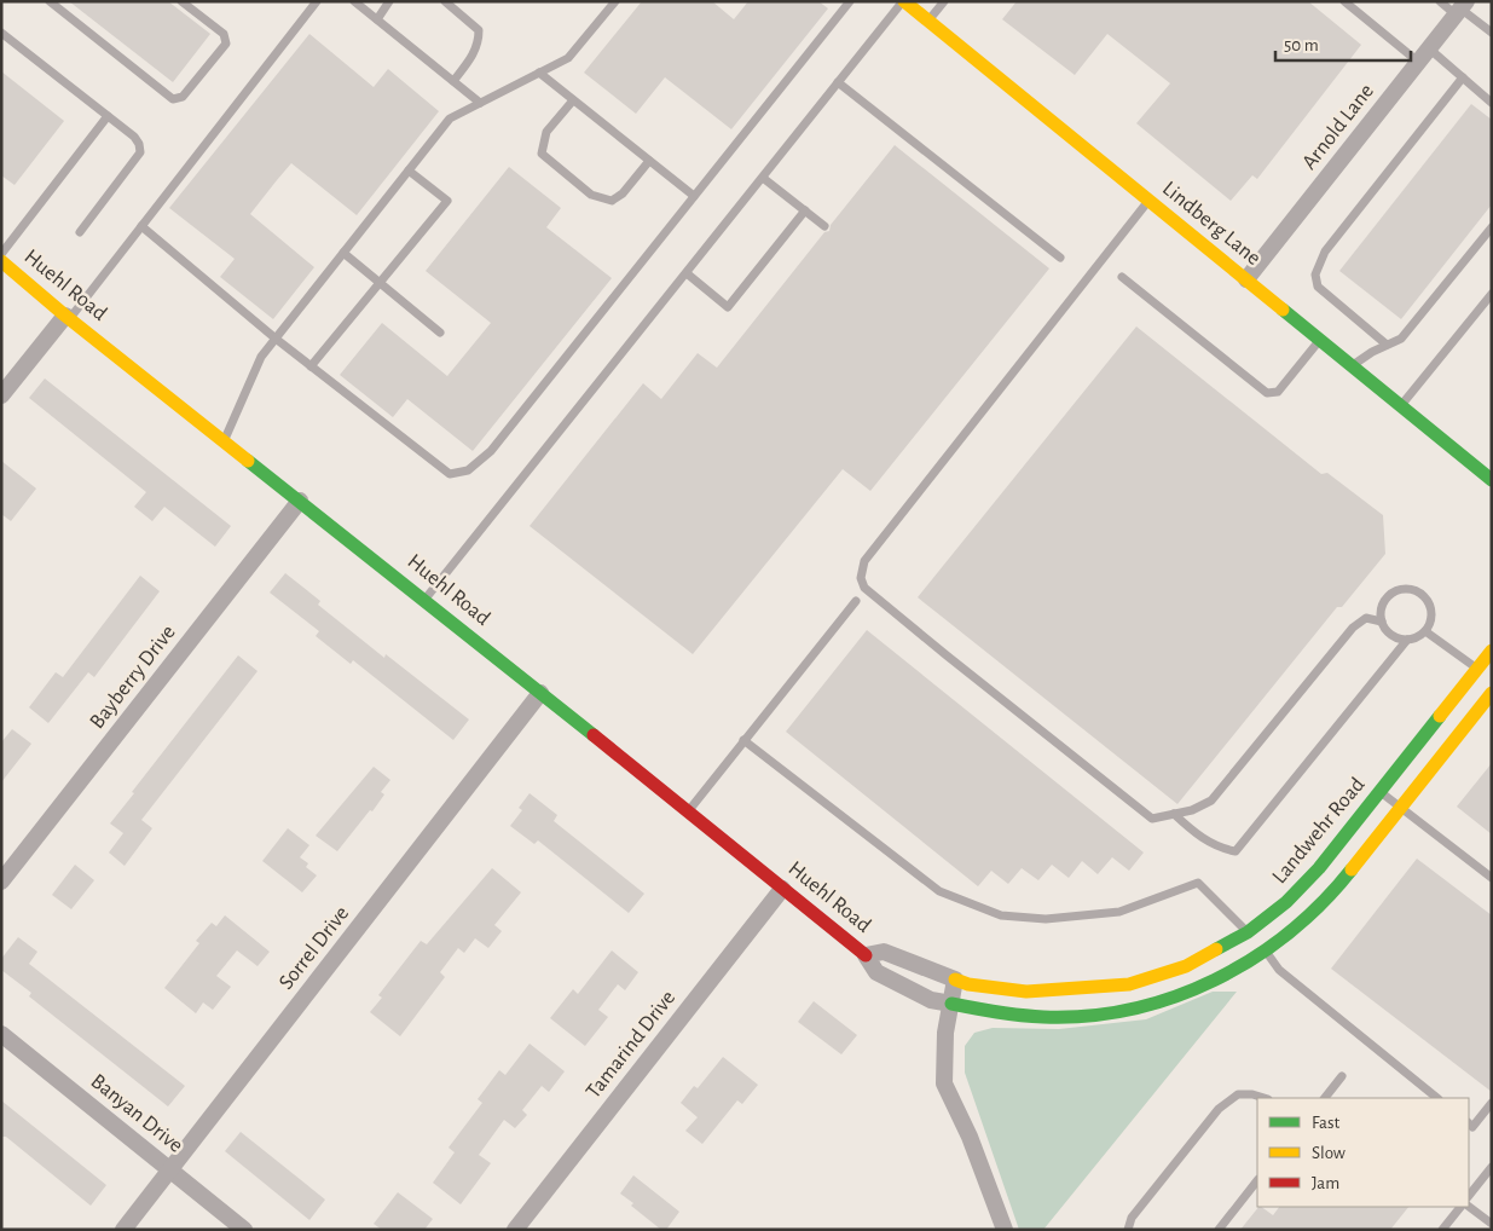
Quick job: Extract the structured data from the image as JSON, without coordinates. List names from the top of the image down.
{
  "streets": {
    "street": [
      "Arnold Lane",
      "Lindberg Lane",
      "Huehl Road",
      "Bayberry Drive",
      "Landwehr Road",
      "Sorrel Drive",
      "Tamarind Drive",
      "Banyan Drive"
    ]
  },
  "crossings": [
    ["Arnold Lane", "Lindberg Lane"],
    ["Huehl Road", "Bayberry Drive"],
    ["Huehl Road", "Landwehr Road"],
    ["Huehl Road", "Sorrel Drive"],
    ["Huehl Road", "Tamarind Drive"],
    ["Sorrel Drive", "Banyan Drive"]
  ],
  "legend": ["Fast", "Slow", "Jam"],
  "scale_bar": "50 m"
}
